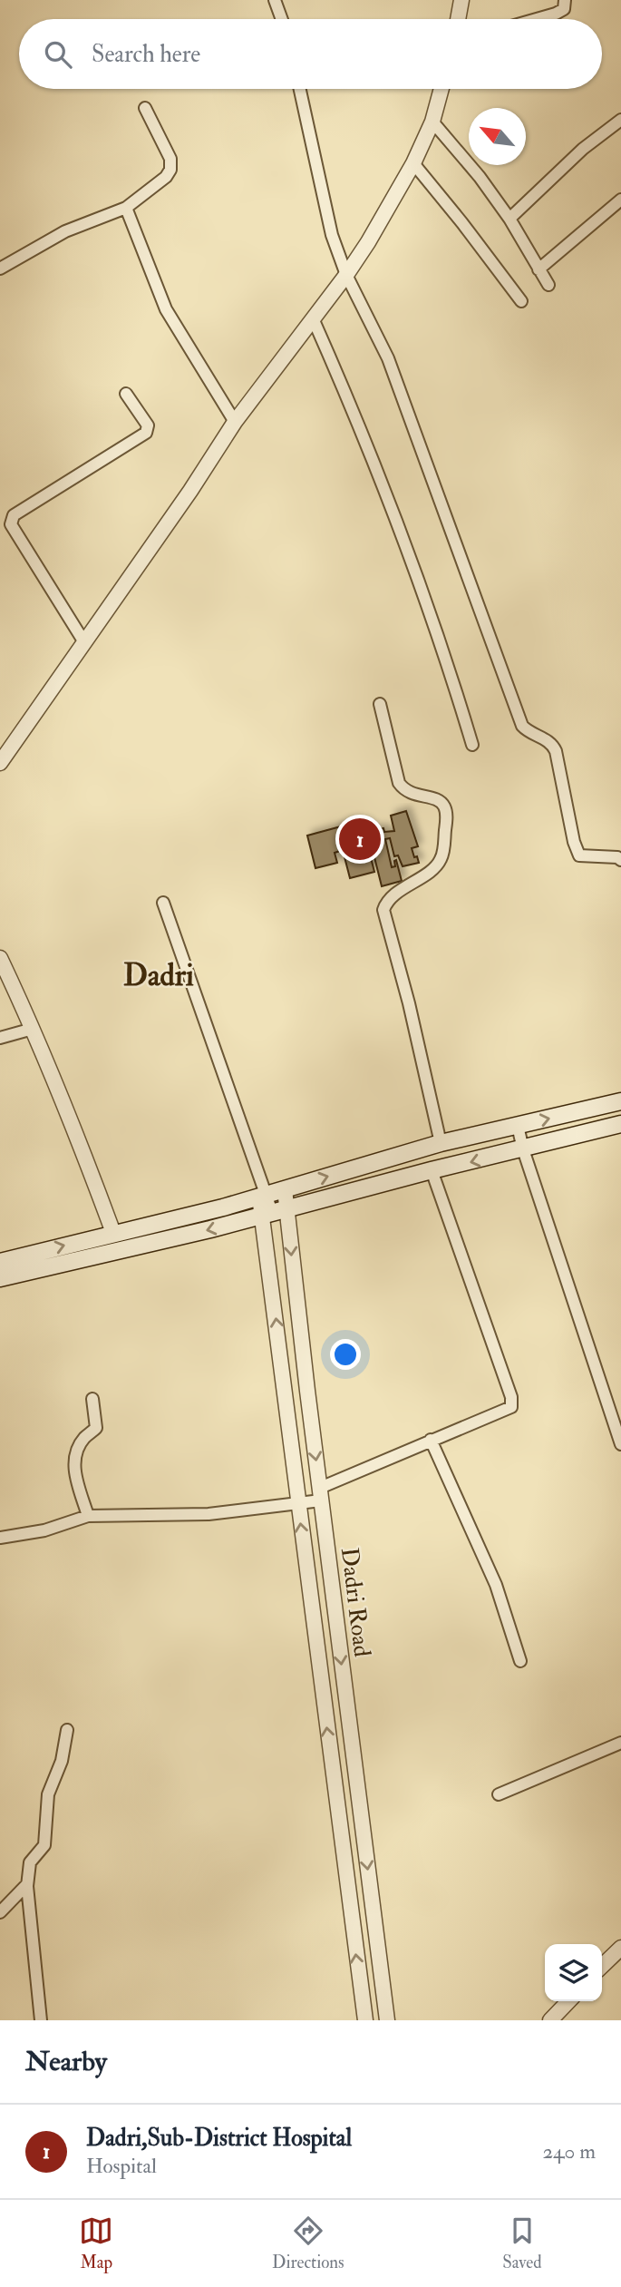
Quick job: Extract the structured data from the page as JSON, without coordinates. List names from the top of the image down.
{
  "streets": {
    "street": ["Dadri Road"]
  },
  "districts": ["Dadri"],
  "north": "top left",
  "page": {
    "search": "Search here",
    "pins": "1",
    "heading": "Nearby",
    "list": [
      {
        "mark": "1",
        "name": "Dadri,Sub-District Hospital",
        "note": "Hospital",
        "value": "240 m"
      }
    ],
    "nav": ["Map", "Directions", "Saved"]
  }
}
